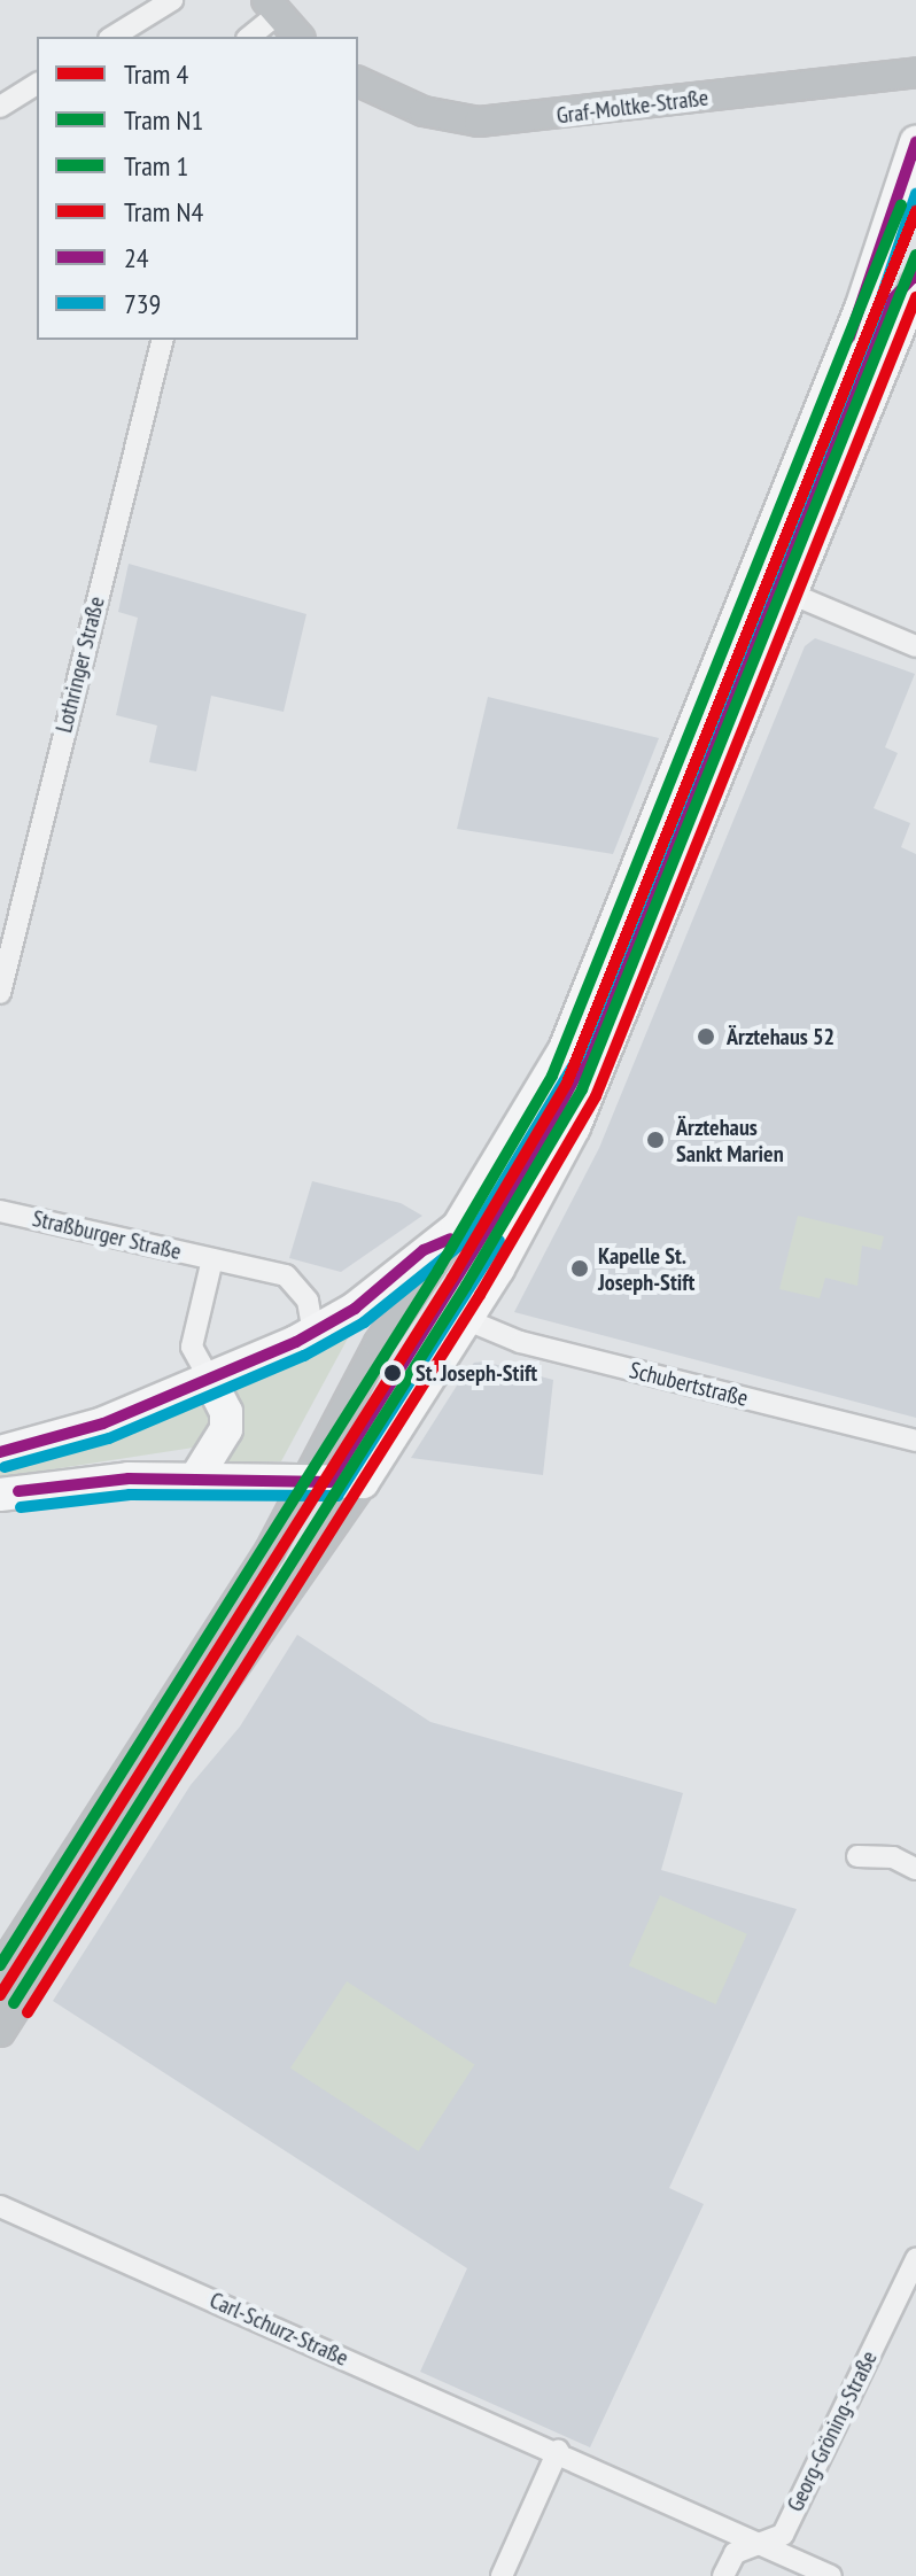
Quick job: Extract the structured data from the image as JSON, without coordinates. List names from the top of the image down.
{
  "streets": {
    "main road": ["Graf-Moltke-Straße"],
    "street": [
      "Lothringer Straße",
      "Straßburger Straße",
      "Schubertstraße",
      "Carl-Schurz-Straße",
      "Georg-Gröning-Straße"
    ]
  },
  "crossings": [
    ["Carl-Schurz-Straße", "Georg-Gröning-Straße"]
  ],
  "places": [
    "Ärztehaus 52",
    "Ärztehaus Sankt Marien",
    "Kapelle St. Joseph-Stift",
    "St. Joseph-Stift"
  ],
  "lines": [
    "transit line 24",
    "transit line 739",
    "tram line 1",
    "tram line 4",
    "tram line N1",
    "tram line N4"
  ],
  "legend": [
    "Tram 4",
    "Tram N1",
    "Tram 1",
    "Tram N4",
    "24",
    "739"
  ]
}
